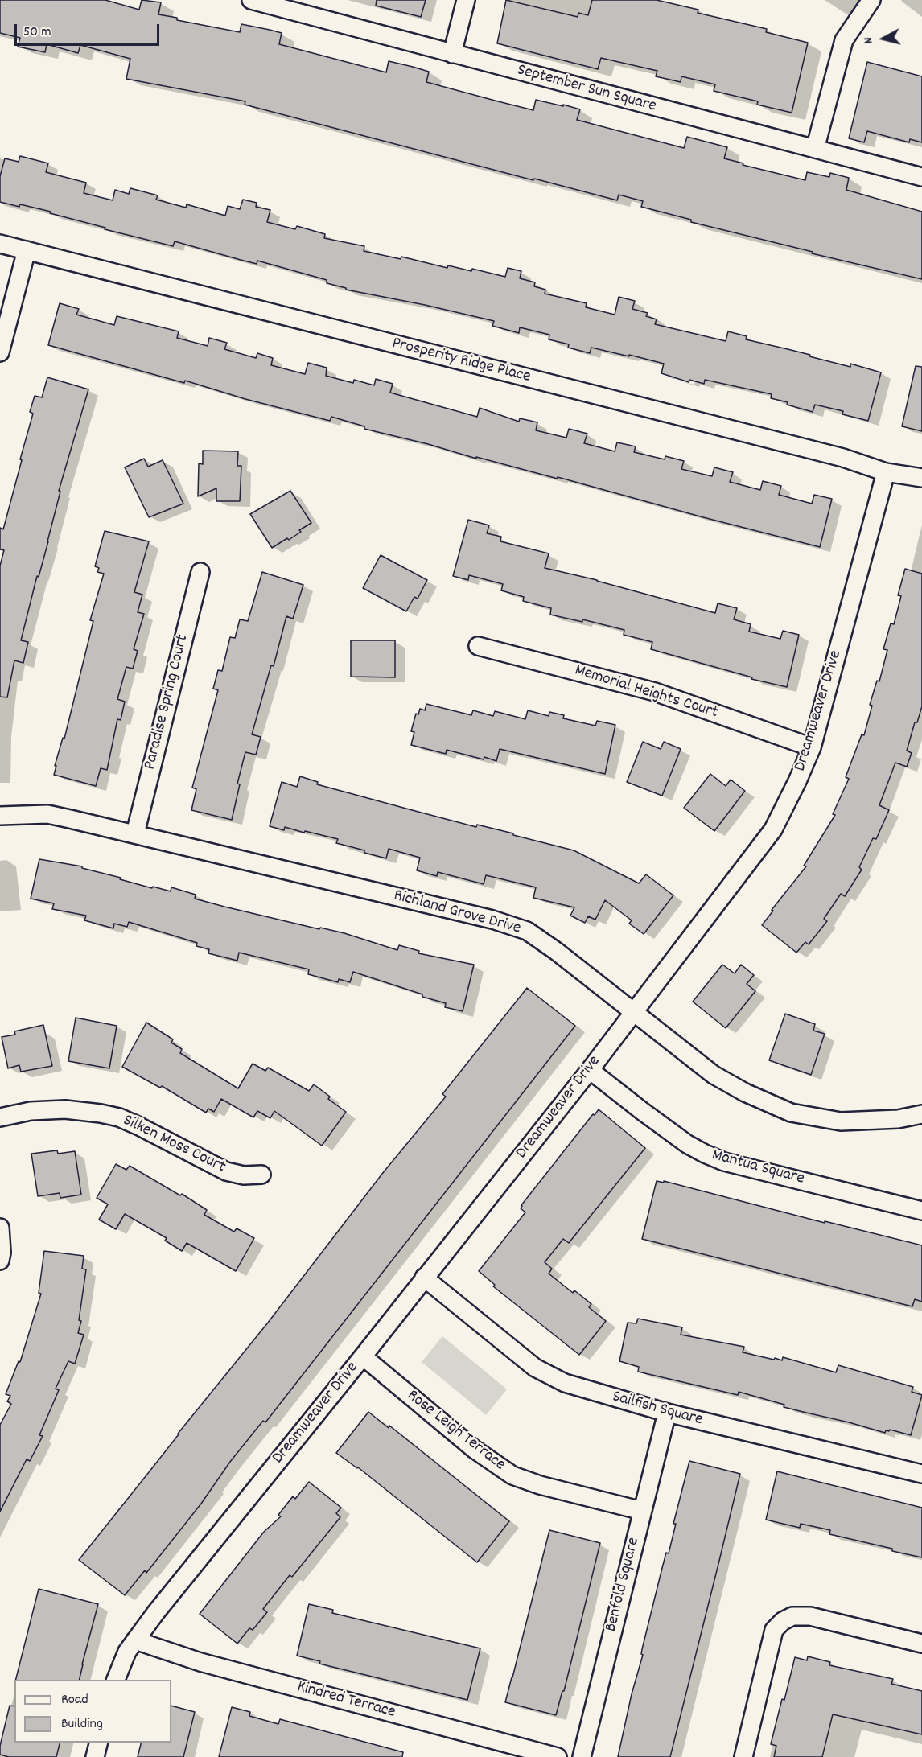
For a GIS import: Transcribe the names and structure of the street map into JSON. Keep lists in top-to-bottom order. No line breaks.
{"streets":{"street":["September Sun Square","Prosperity Ridge Place","Memorial Heights Court","Paradise Spring Court","Dreamweaver Drive","Richland Grove Drive","Silken Moss Court","Mantua Square","Sailfish Square","Rose Leigh Terrace","Benfold Square","Kindred Terrace"]},"crossings":[["Prosperity Ridge Place","Dreamweaver Drive"],["Memorial Heights Court","Dreamweaver Drive"],["Paradise Spring Court","Richland Grove Drive"],["Dreamweaver Drive","Richland Grove Drive"],["Dreamweaver Drive","Mantua Square"],["Dreamweaver Drive","Sailfish Square"],["Dreamweaver Drive","Rose Leigh Terrace"],["Dreamweaver Drive","Kindred Terrace"],["Sailfish Square","Benfold Square"],["Rose Leigh Terrace","Benfold Square"]],"legend":["Road","Building"],"scale_bar":"50 m","north":"left"}
